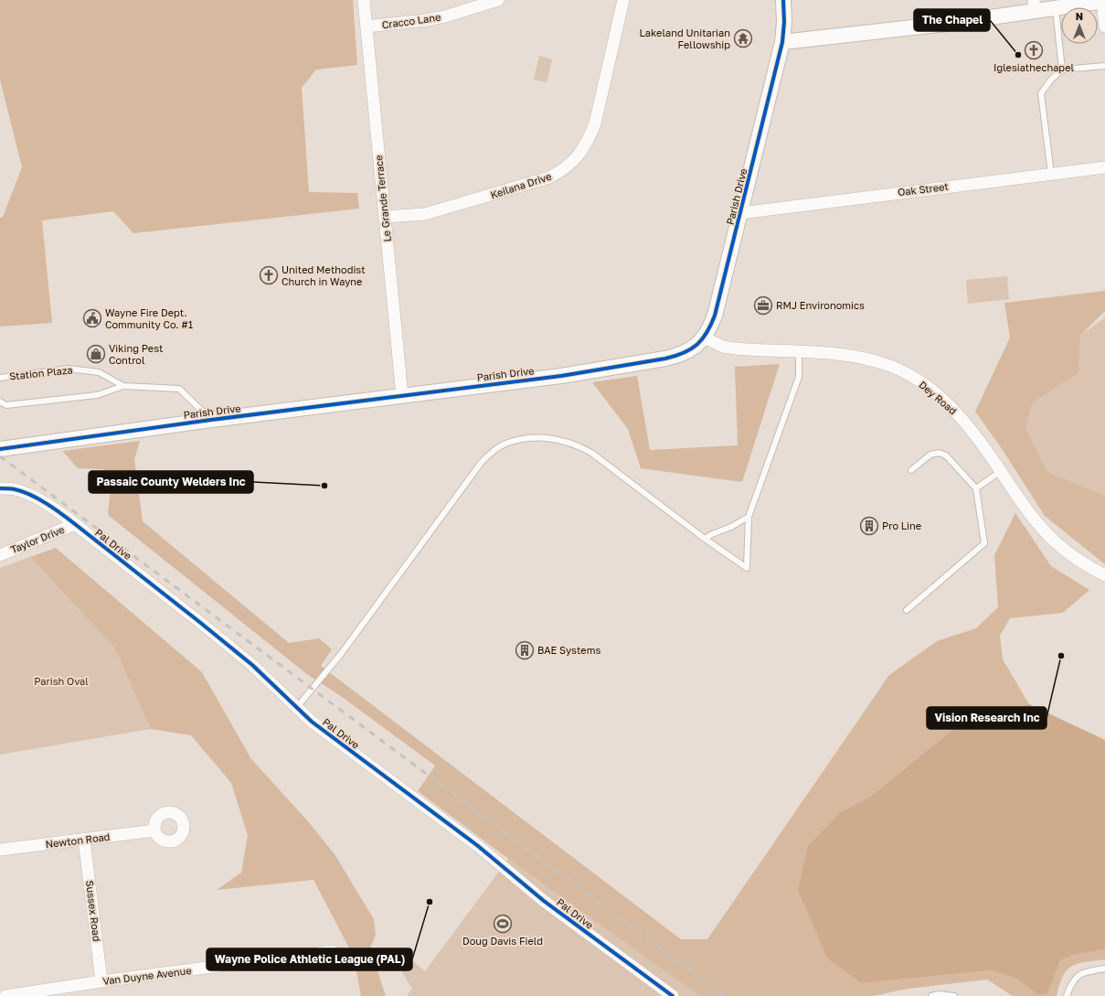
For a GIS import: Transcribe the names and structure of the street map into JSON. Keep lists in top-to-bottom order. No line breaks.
{"streets":{"street":["Cracco Lane","Keilana Drive","Oak Street","Parish Drive","Le Grande Terrace","Dey Road","Taylor Drive","Pal Drive","Newton Road","Sussex Road","Van Duyne Avenue"],"lane":["Station Plaza"]},"crossings":[["Cracco Lane","Le Grande Terrace"],["Keilana Drive","Le Grande Terrace"],["Oak Street","Parish Drive"],["Parish Drive","Le Grande Terrace"],["Parish Drive","Station Plaza"],["Parish Drive","Dey Road"],["Taylor Drive","Pal Drive"],["Newton Road","Sussex Road"],["Sussex Road","Van Duyne Avenue"]],"parks":["Parish Oval"],"places":{"temple":["Lakeland Unitarian Fellowship"],"church":["Iglesiathechapel","United Methodist Church in Wayne"],"other":["The Chapel","Passaic County Welders Inc","Vision Research Inc","Wayne Police Athletic League (PAL)"],"office":["RMJ Environomics"],"public building":["Wayne Fire Dept. Community Co. #1"],"shop":["Viking Pest Control"],"building":["Pro Line","BAE Systems"],"sports":["Doug Davis Field"]},"north":"top"}
